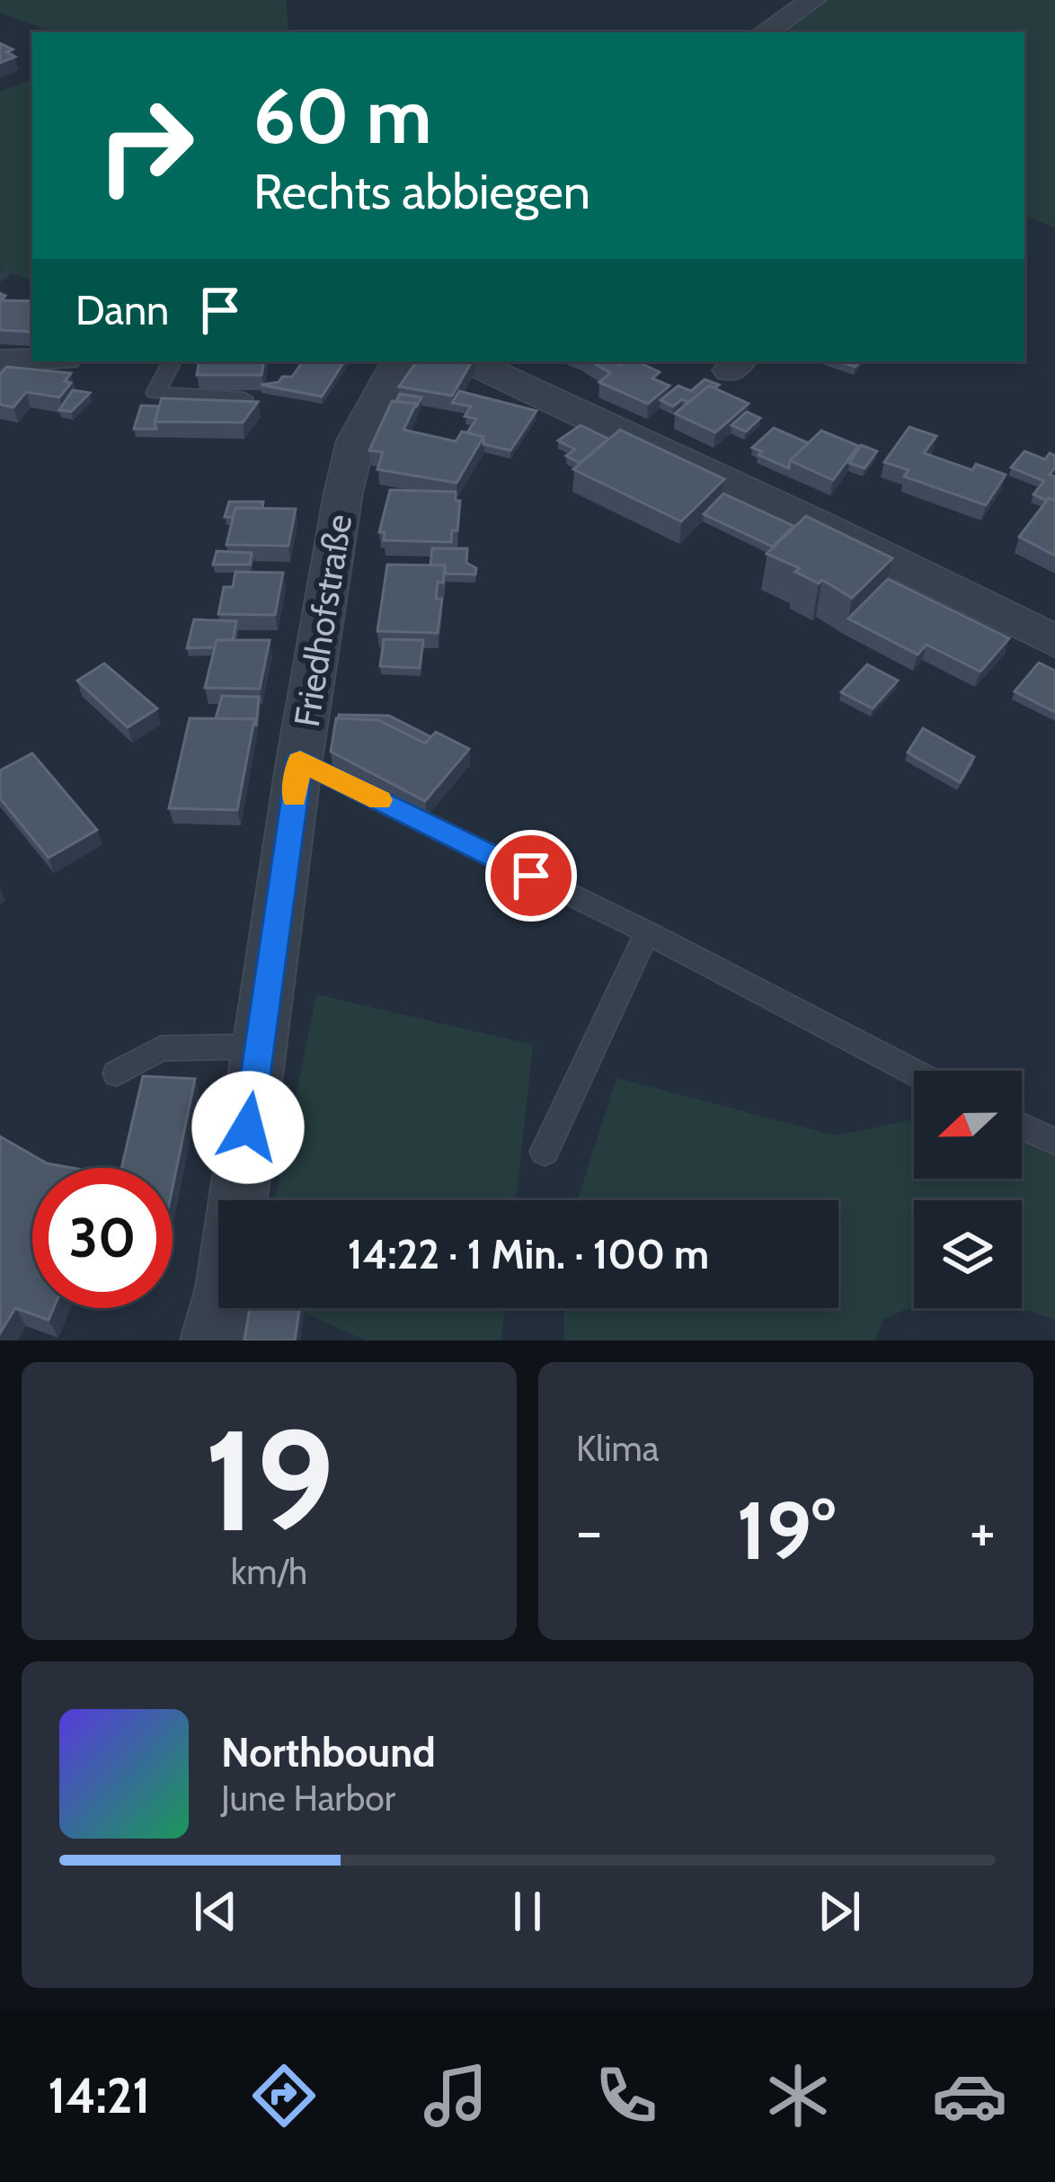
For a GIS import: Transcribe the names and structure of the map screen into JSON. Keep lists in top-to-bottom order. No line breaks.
{"streets":{"street":["Friedhofstraße"]},"north":"left","page":{"turn":["60 m","Rechts abbiegen"],"then":"Dann","limit":"30","trip":"14:22 · 1 Min. · 100 m","tile":[["19","km/h"],"Klima"],"heat":["−","19°","+"],"song":["Northbound","June Harbor"],"tabs":"14:21"}}
